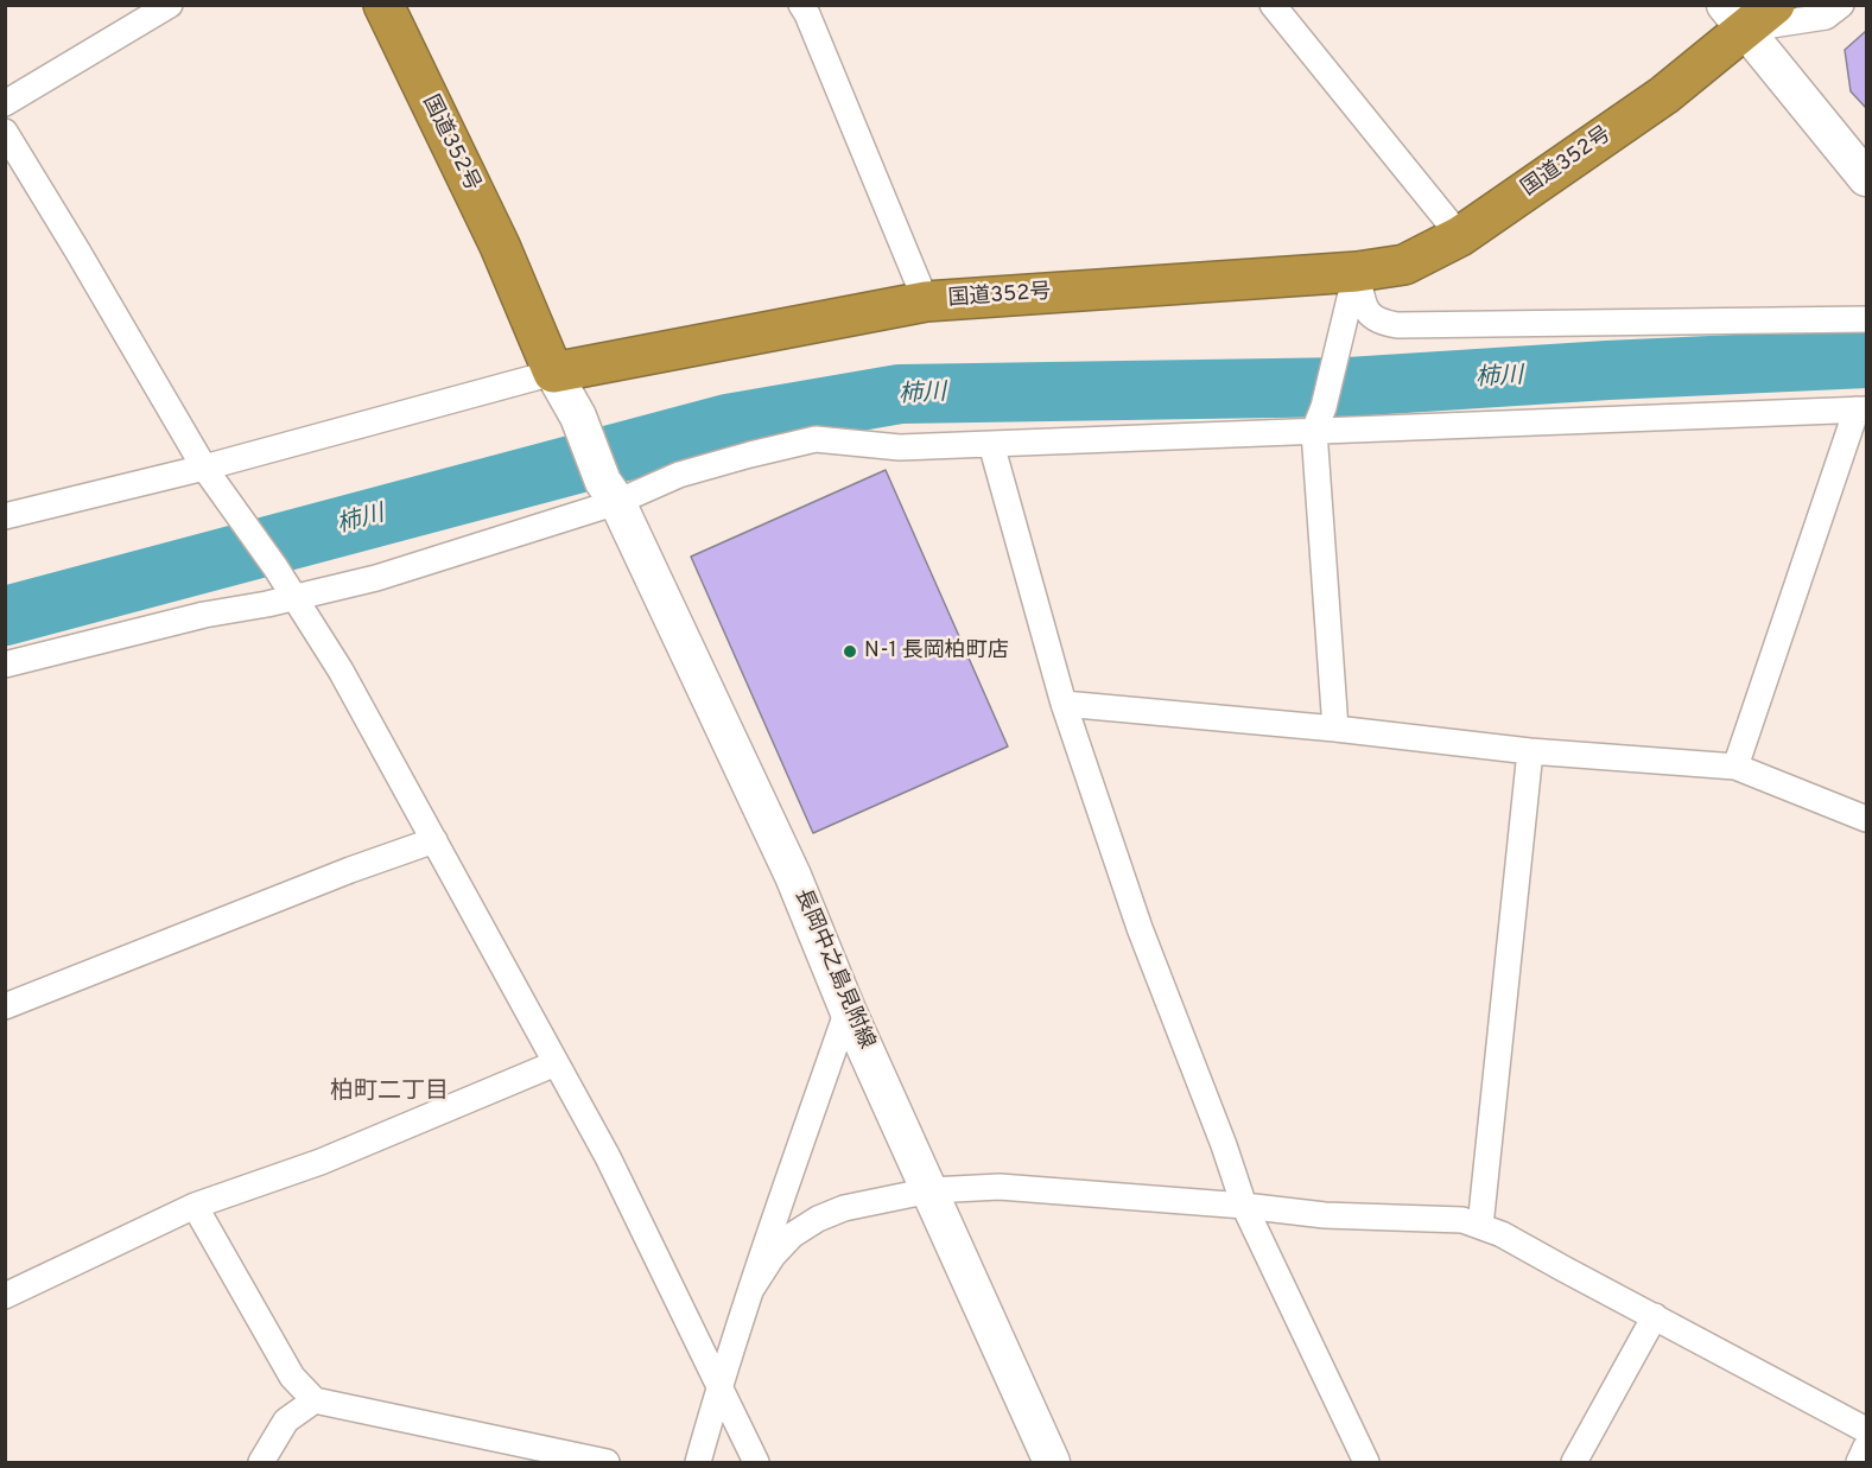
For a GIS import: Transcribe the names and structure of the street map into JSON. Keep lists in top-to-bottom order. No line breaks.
{"streets":{"highway":["国道352号"],"main road":["長岡中之島見附線"]},"crossings":[["国道352号","長岡中之島見附線"]],"districts":["柏町二丁目"],"water":["柿川"],"places":["N-1 長岡柏町店"]}
